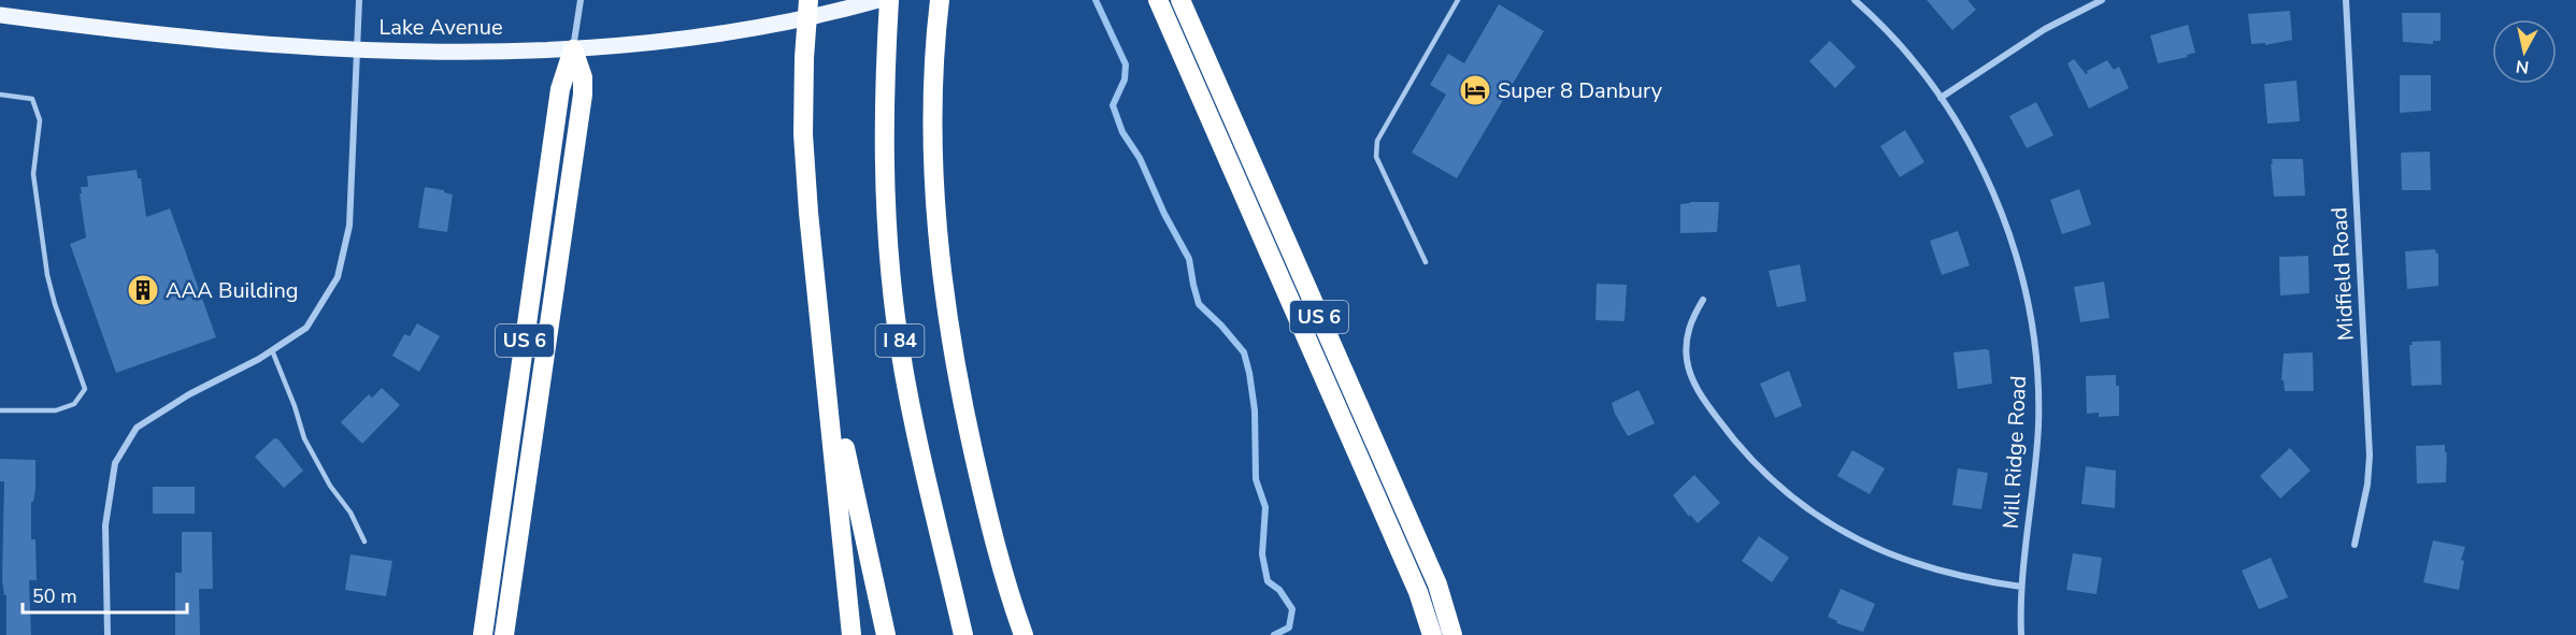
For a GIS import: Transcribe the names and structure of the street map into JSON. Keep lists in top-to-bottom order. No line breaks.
{"streets":{"highway":["US 6","I 84"],"main road":["Lake Avenue"],"street":["Midfield Road","Mill Ridge Road"]},"crossings":[["Lake Avenue","US 6"]],"places":{"hotel":["Super 8 Danbury"],"building":["AAA Building"]},"scale_bar":"50 m","north":"bottom"}
